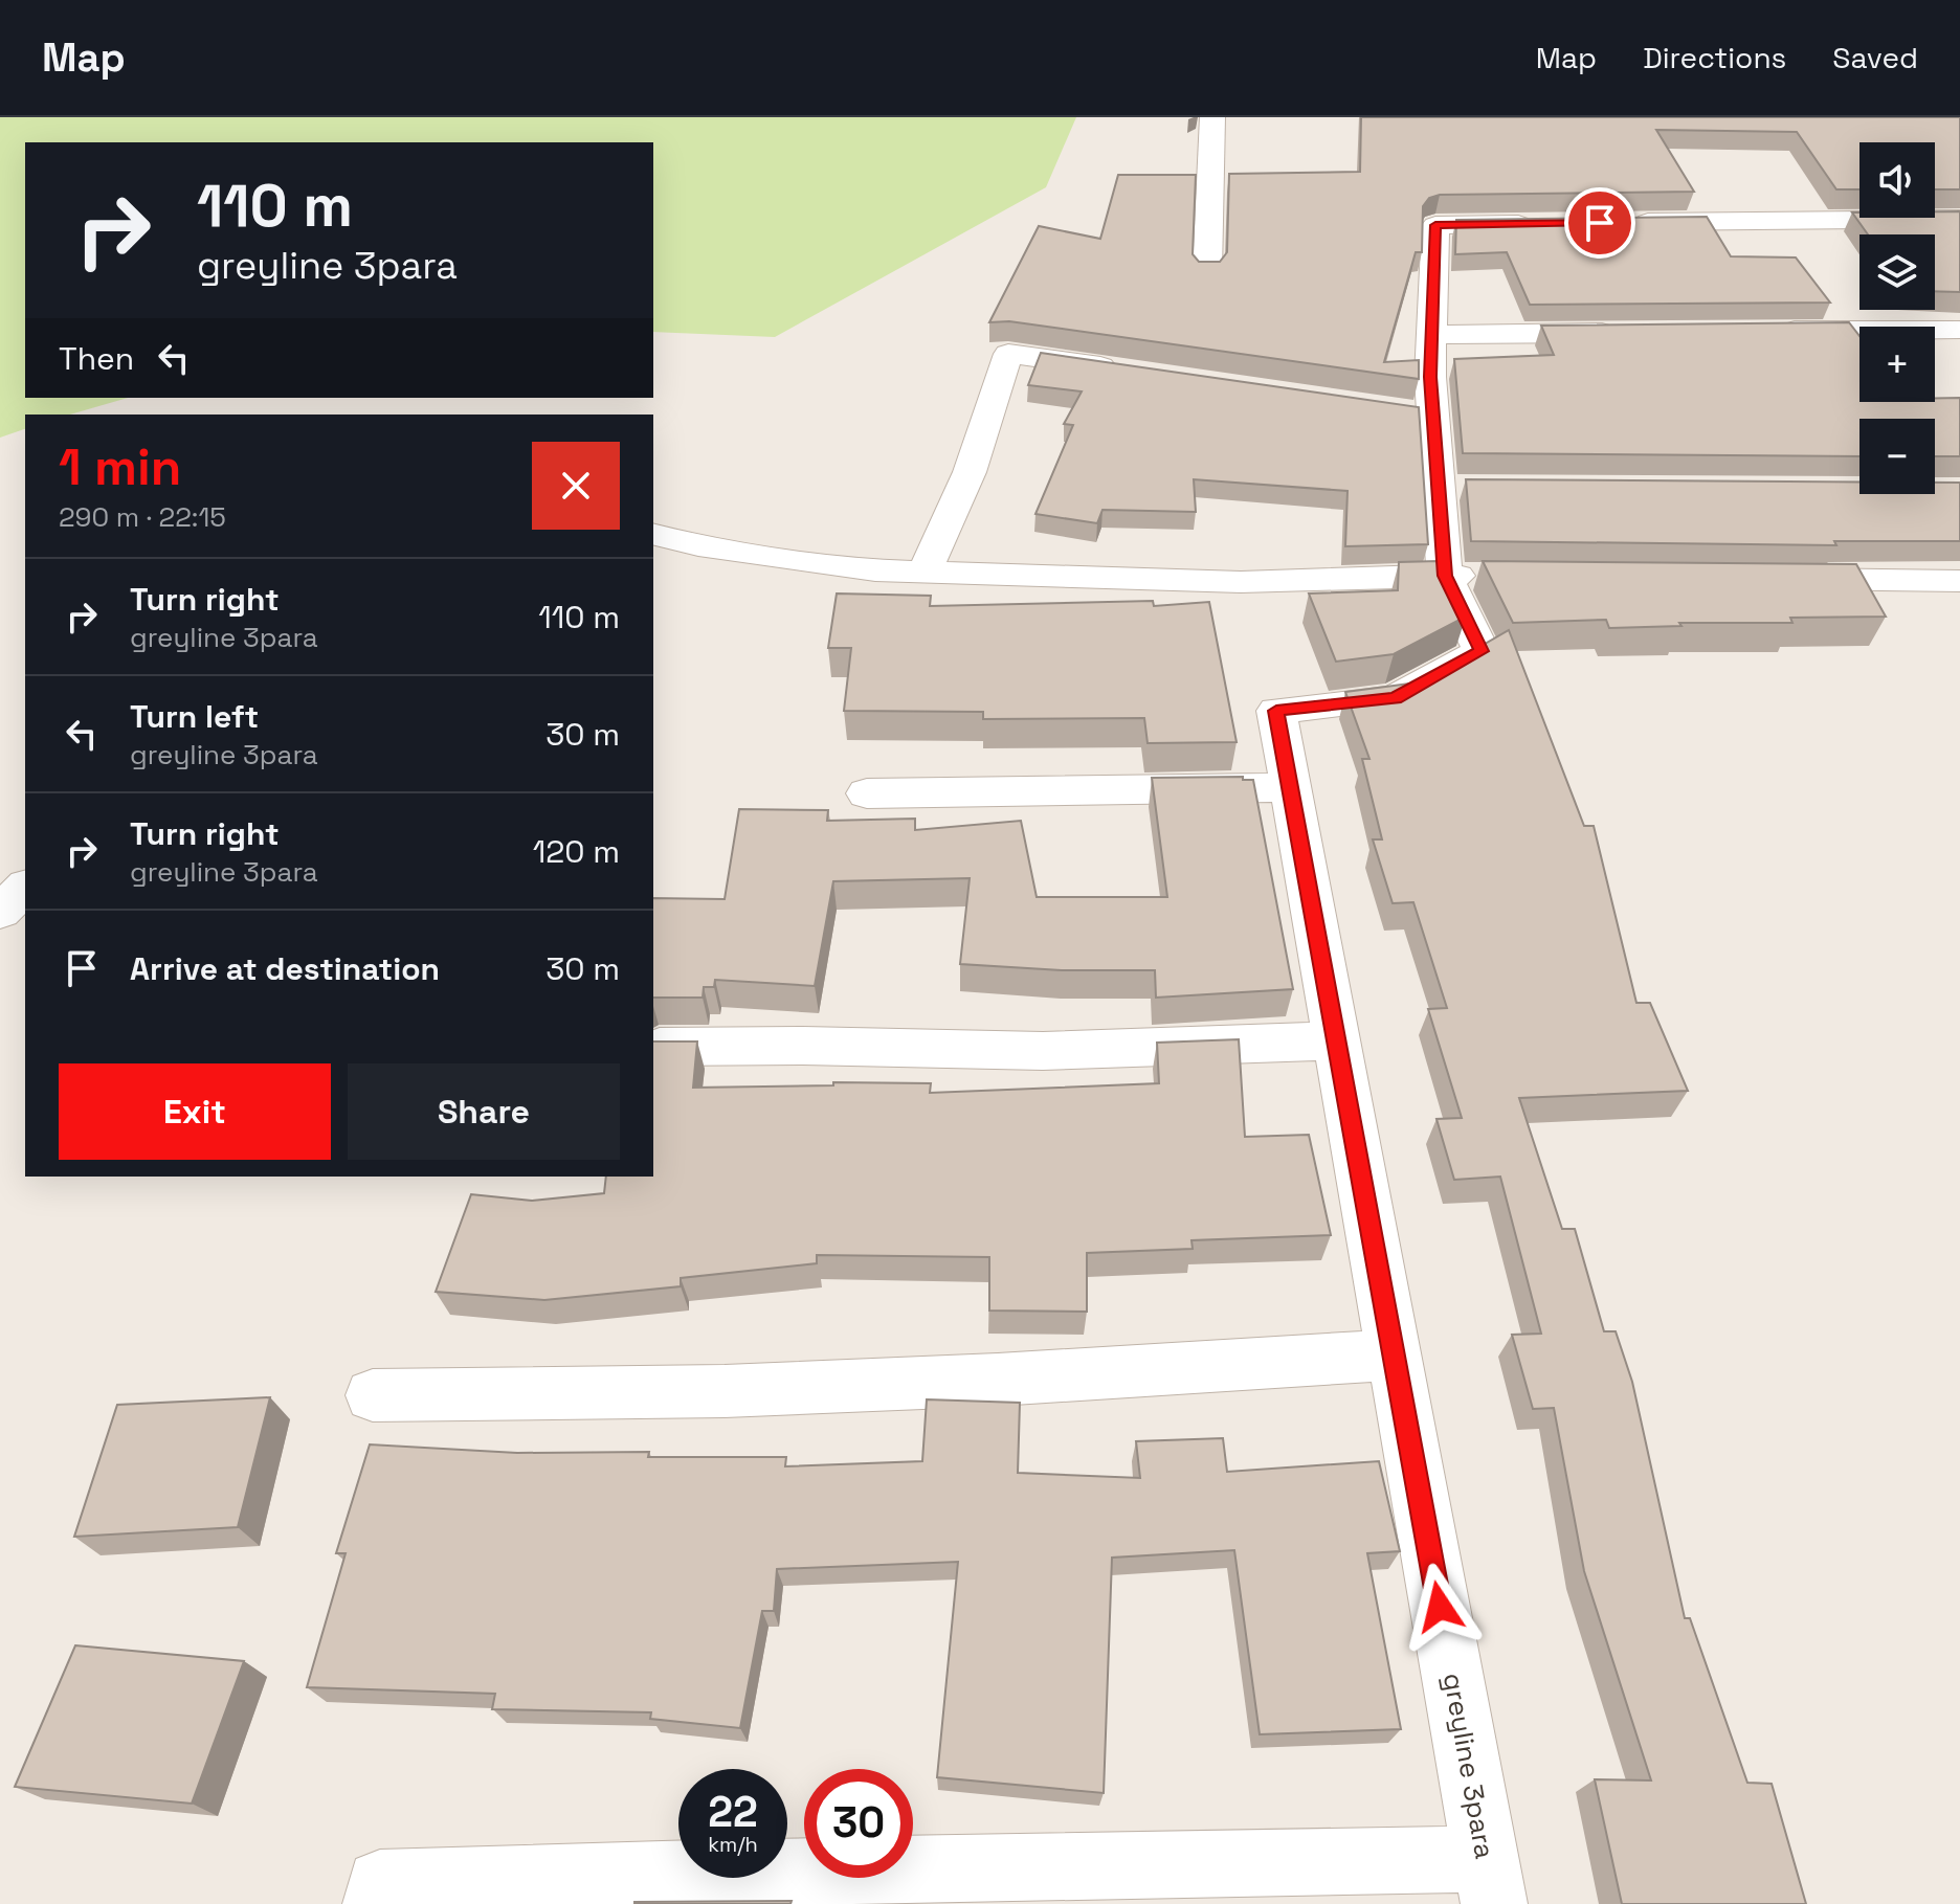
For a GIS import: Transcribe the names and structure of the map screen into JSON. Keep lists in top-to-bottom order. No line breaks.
{"streets":{"street":["greyline 3para"]},"page":{"header":"Map","nav":["Map","Directions","Saved"],"map_buttons":["+","−"],"turn":["110 m","greyline 3para"],"then":"Then","heading":["1 min","290 m · 22:15"],"list":[{"name":"Turn right","note":"greyline 3para","value":"110 m"},{"name":"Turn left","note":"greyline 3para","value":"30 m"},{"name":"Turn right","note":"greyline 3para","value":"120 m"},{"name":"Arrive at destination","value":"30 m"}],"buttons":["Exit","Share"],"speed":"22 km/h","limit":"30"}}
